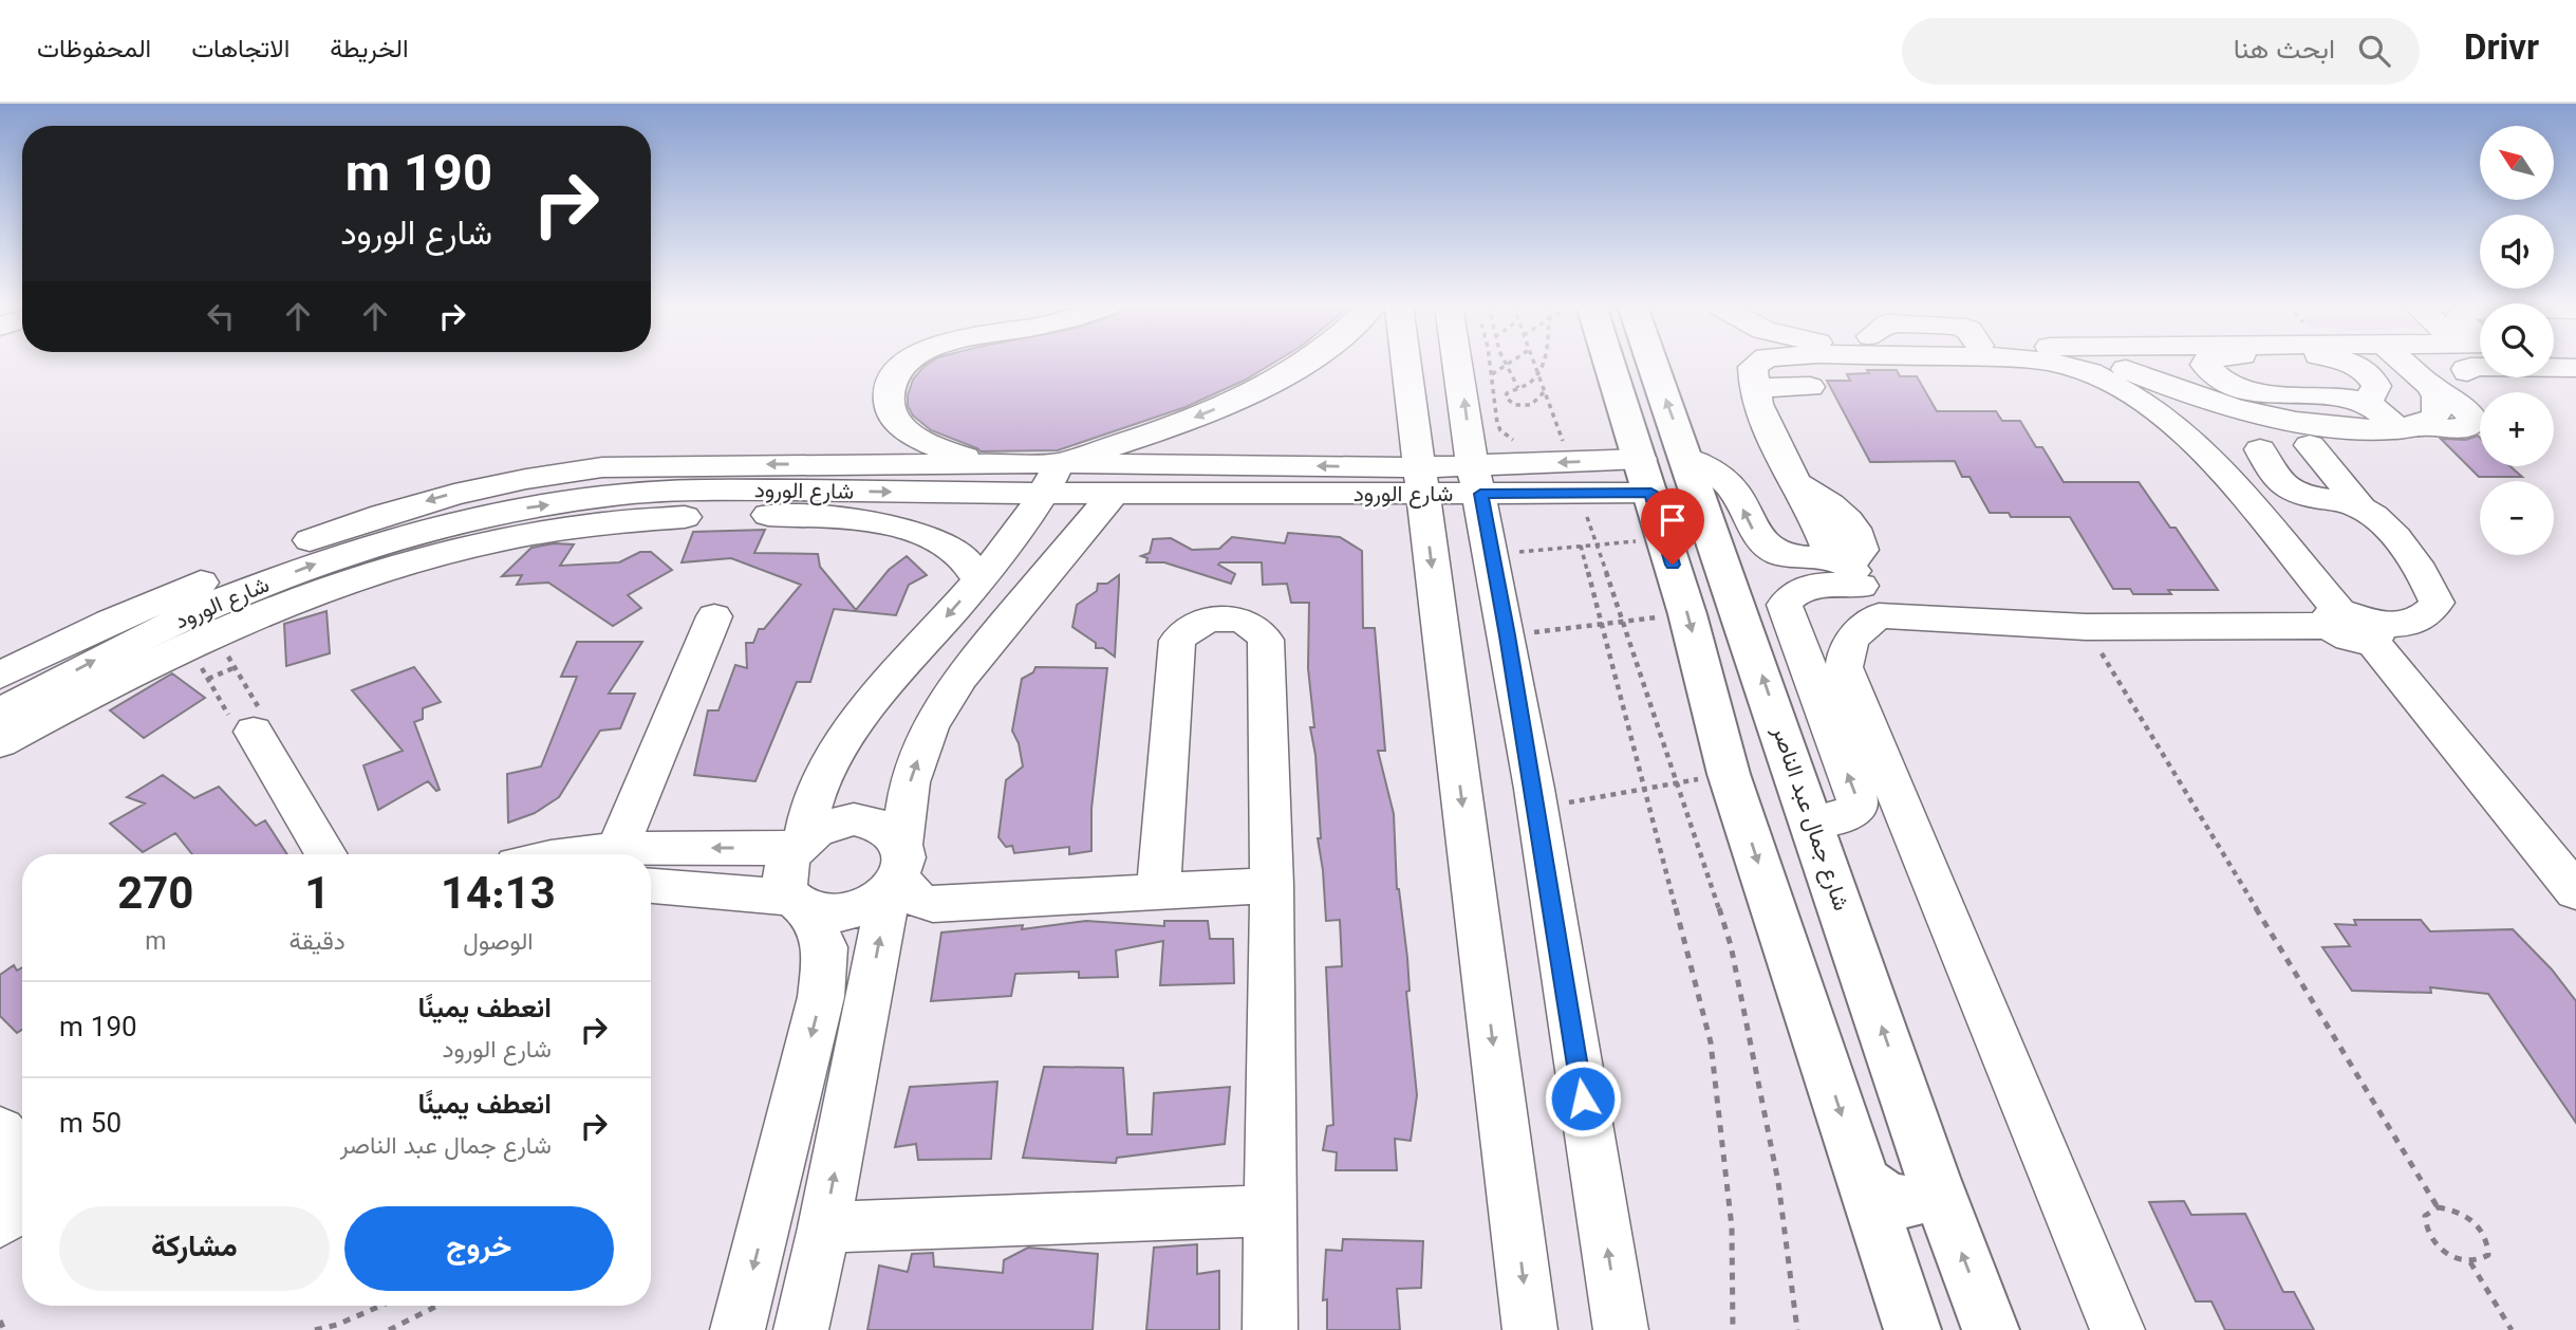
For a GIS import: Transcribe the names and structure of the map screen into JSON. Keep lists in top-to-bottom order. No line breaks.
{"streets":{"main road":["شارع جمال عبد الناصر"],"street":["شارع الورود"]},"north":"top left","page":{"header":"Drivr","search":"ابحث هنا","nav":["الخريطة","الاتجاهات","المحفوظات"],"map_buttons":["+","−"],"turn":["190 m","شارع الورود"],"eta":["14:13","الوصول","1","دقيقة","270","m"],"list":[{"name":"انعطف يمينًا","note":"شارع الورود","value":"190 m"},{"name":"انعطف يمينًا","note":"شارع جمال عبد الناصر","value":"50 m"}],"buttons":["خروج","مشاركة"]}}
